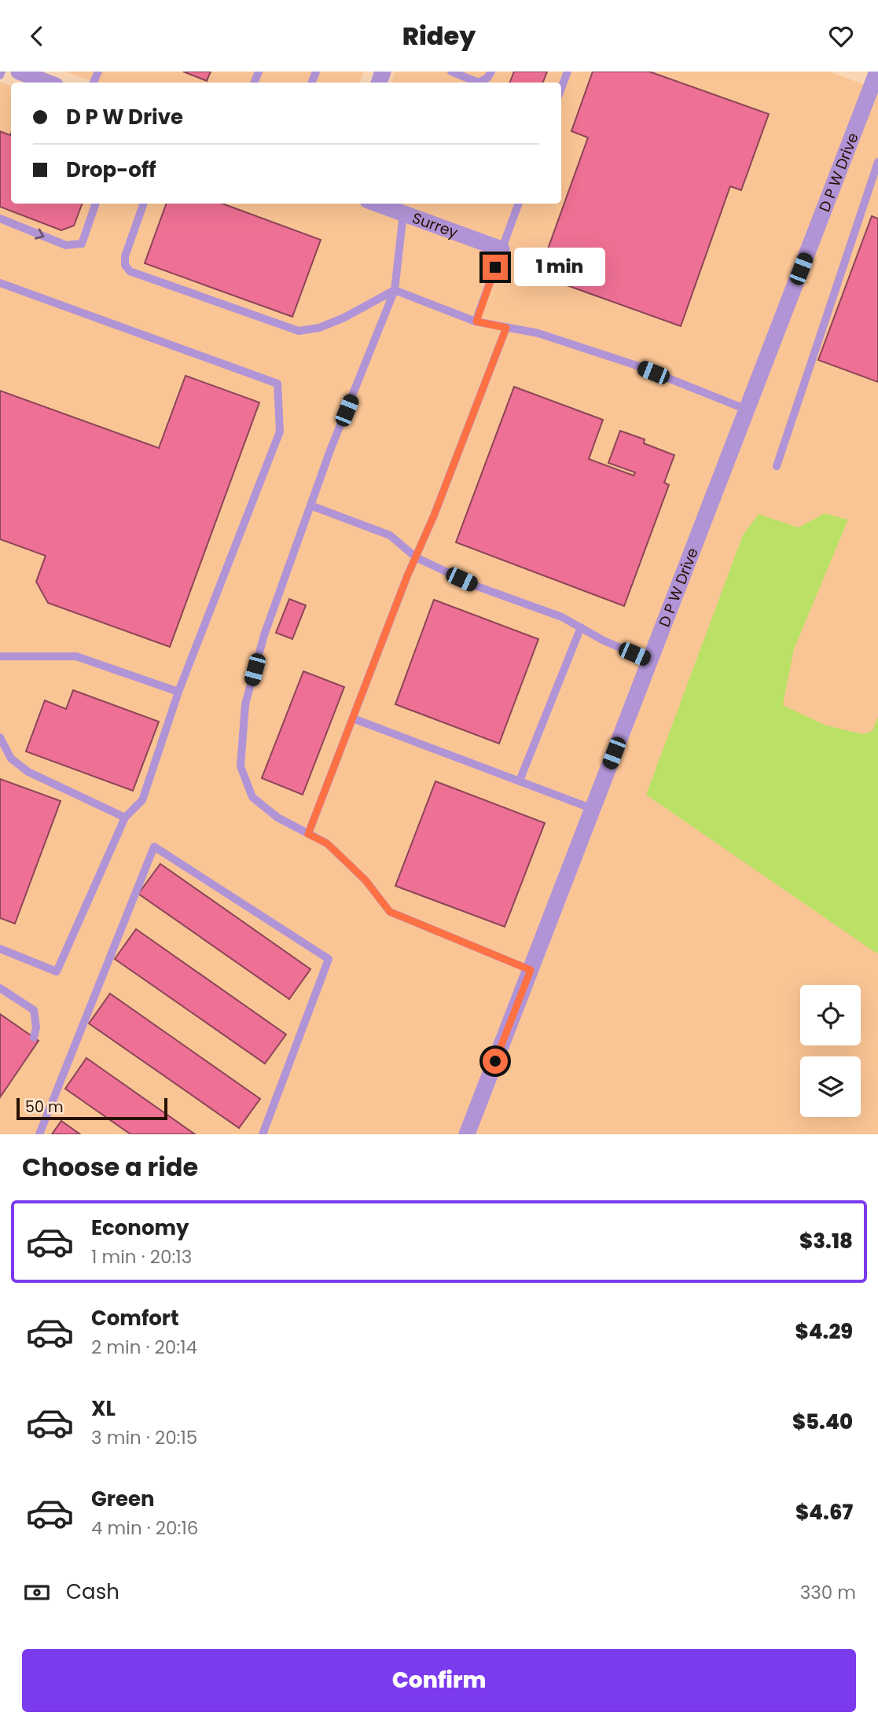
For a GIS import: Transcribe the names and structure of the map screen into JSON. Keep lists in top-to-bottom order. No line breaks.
{"streets":{"street":["D P W Drive","Surrey"]},"scale_bar":"50 m","page":{"header":"Ridey","banner":["D P W Drive","Drop-off"],"bubble":"1 min","scale":"50 m","heading":"Choose a ride","list":[{"name":"Economy","note":"1 min · 20:13","value":"$3.18"},{"name":"Comfort","note":"2 min · 20:14","value":"$4.29"},{"name":"XL","note":"3 min · 20:15","value":"$5.40"},{"name":"Green","note":"4 min · 20:16","value":"$4.67"}],"pay":["Cash","330 m"],"buttons":"Confirm"}}
